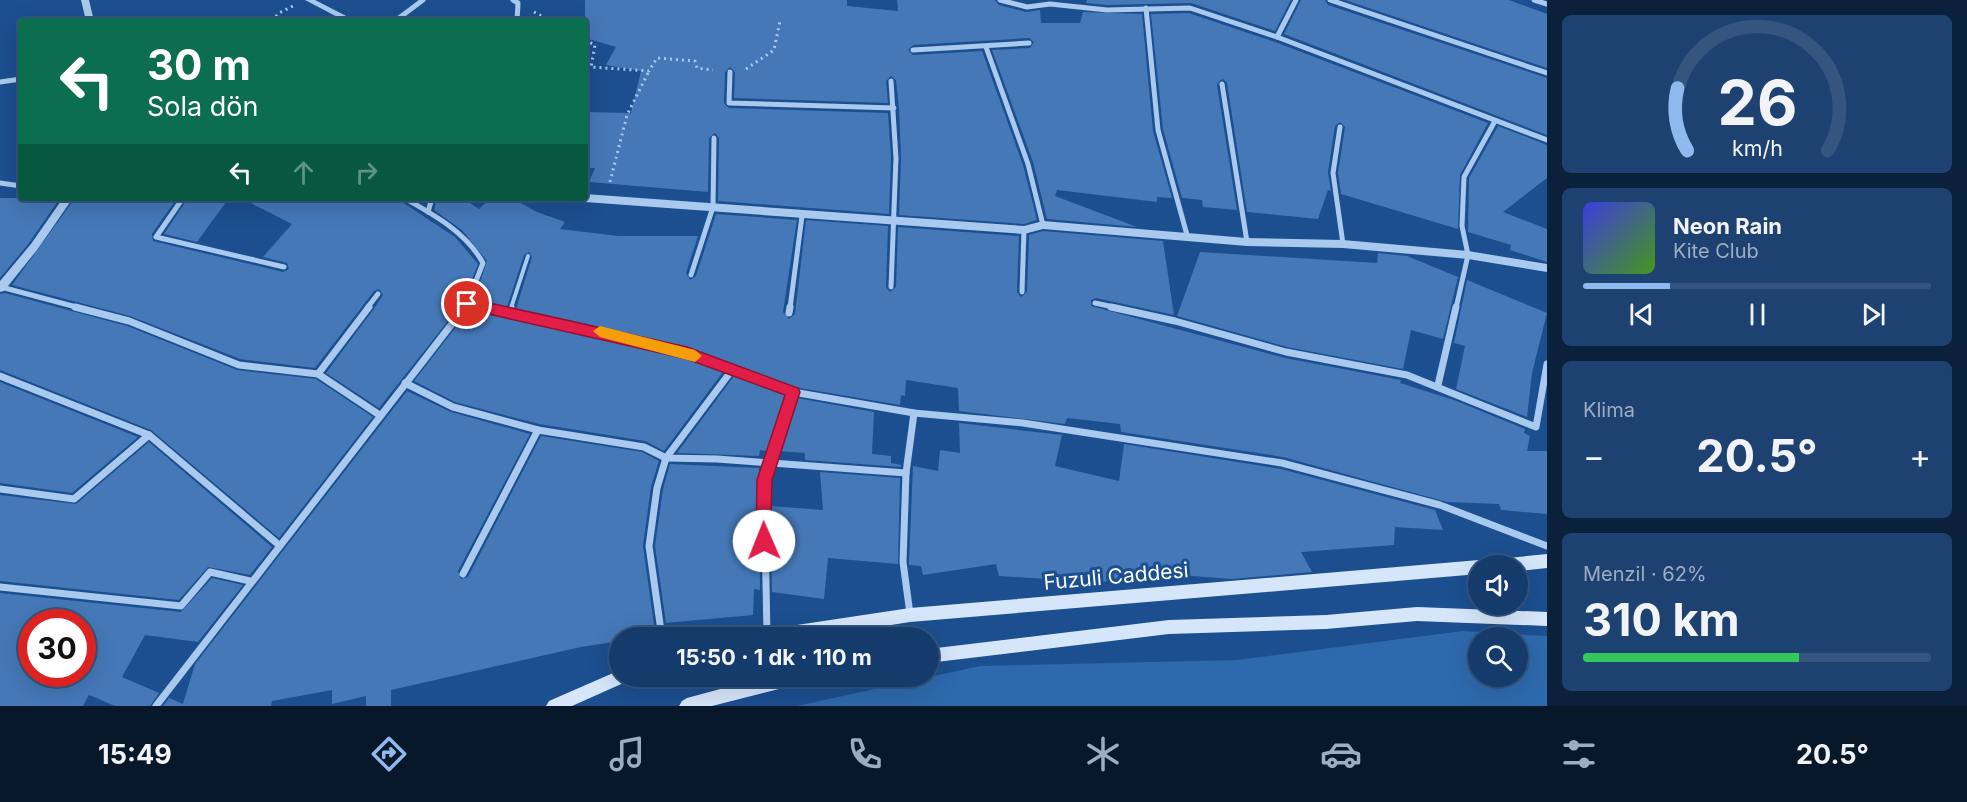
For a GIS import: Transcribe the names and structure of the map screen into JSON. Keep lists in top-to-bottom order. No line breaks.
{"streets":{"main road":["Fuzuli Caddesi"]},"page":{"turn":["30 m","Sola dön"],"song":["Neon Rain","Kite Club"],"tile":["Klima",["Menzil · 62%","310 km"]],"heat":["−","20.5°","+"],"limit":"30","trip":"15:50 · 1 dk · 110 m","tabs":["15:49","20.5°"],"gauge":["26","km/h"]}}
